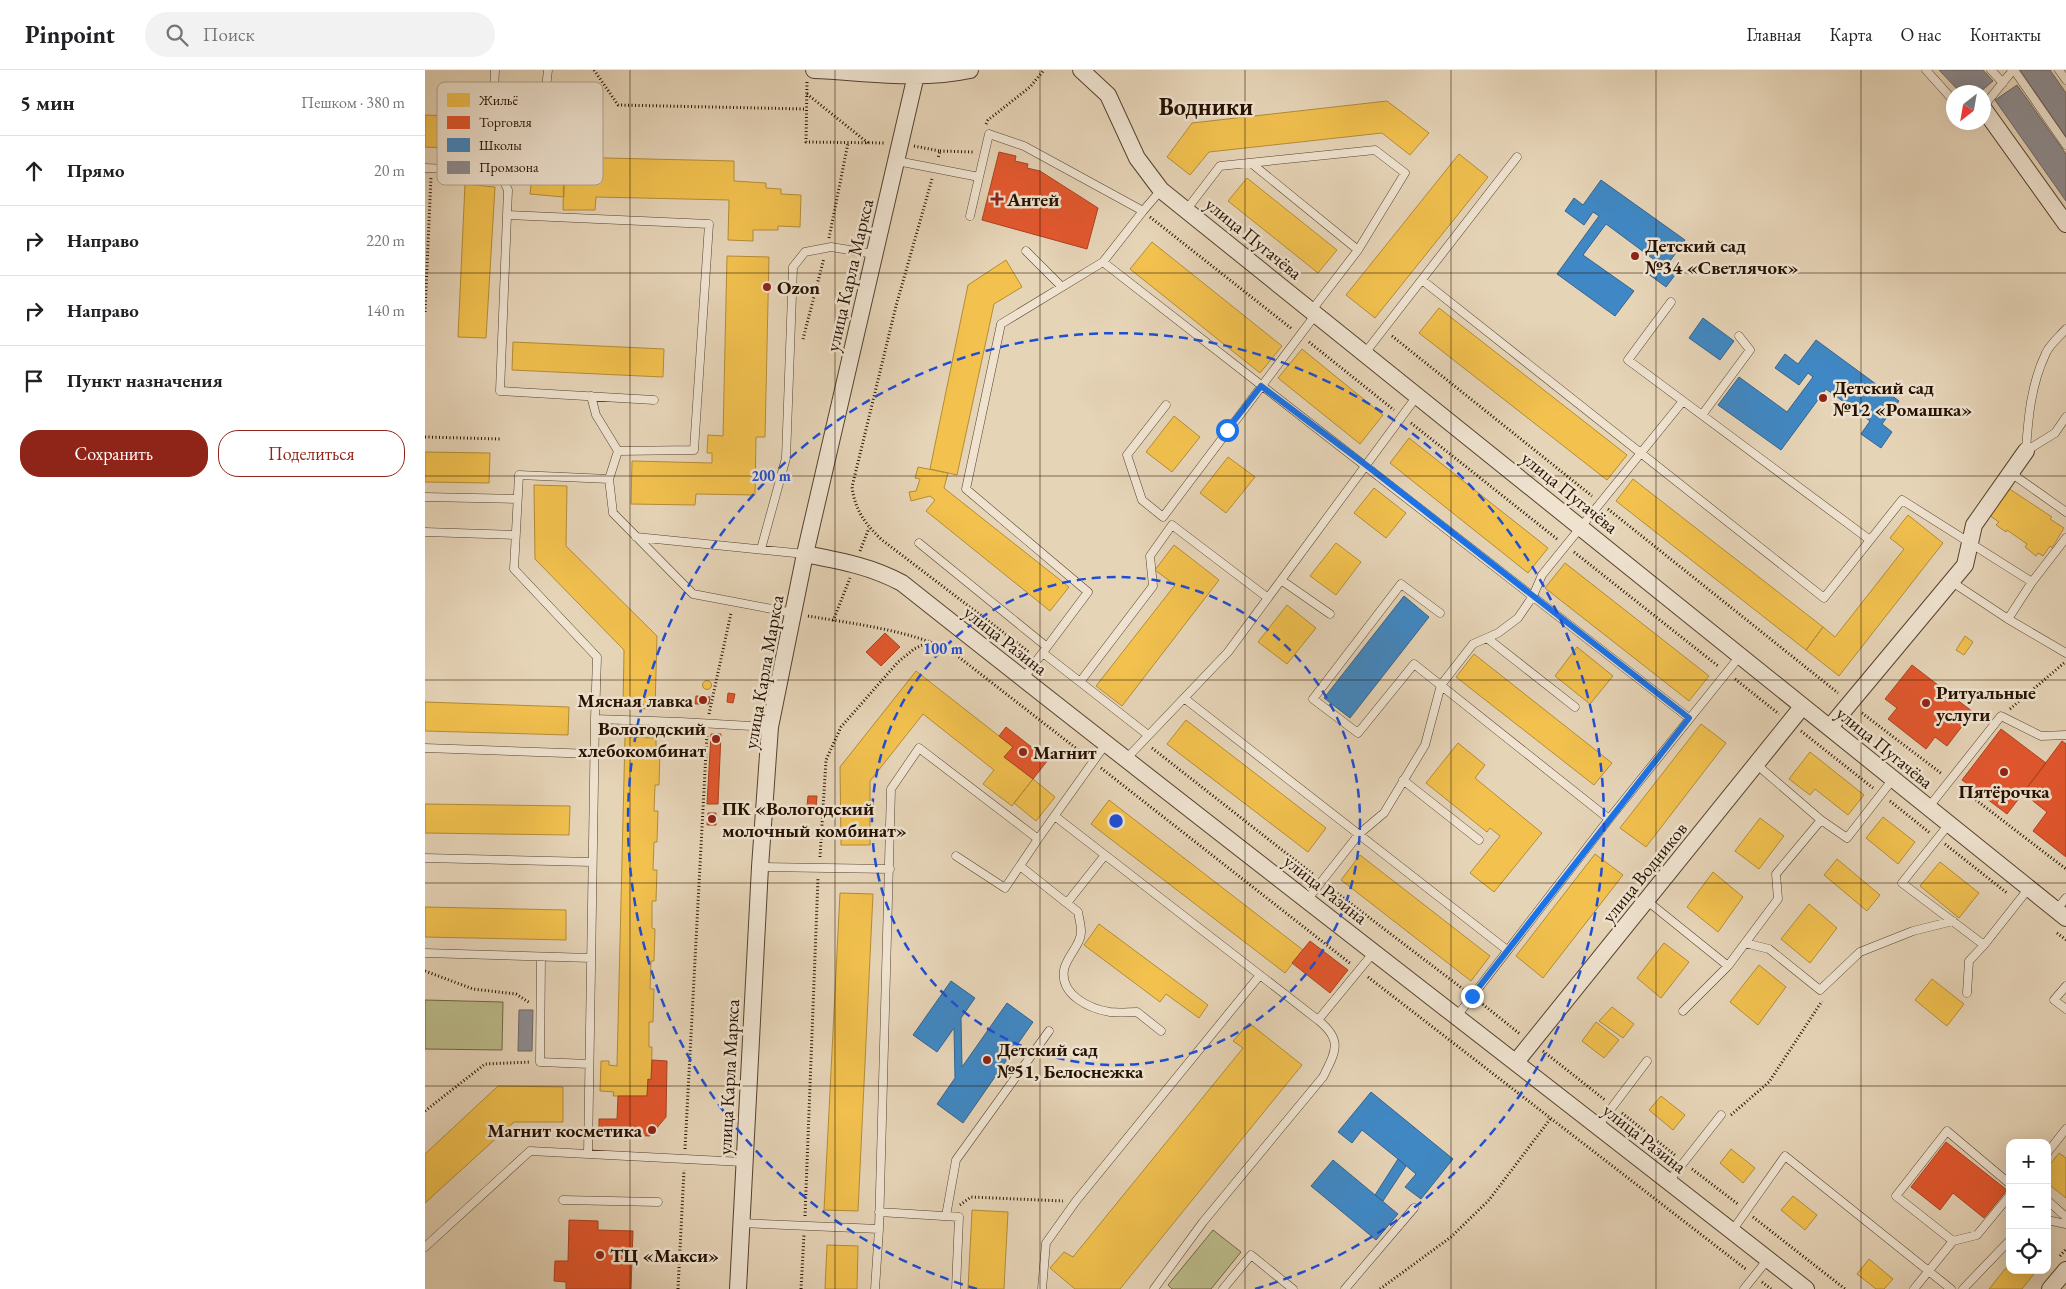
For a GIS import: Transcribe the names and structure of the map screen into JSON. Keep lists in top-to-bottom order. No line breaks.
{"streets":{"street":["улица Пугачёва","улица Карла Маркса","улица Разина","улица Водников"]},"crossings":[["улица Пугачёва","улица Водников"],["улица Карла Маркса","улица Разина"],["улица Разина","улица Водников"]],"districts":["Водники"],"places":{"health":["Антей"],"other":["Детский сад №34 «Светлячок»","Ozon","Детский сад №12 «Ромашка»","Мясная лавка","Ритуальные услуги","Вологодский хлебокомбинат","Магнит","Пятёрочка","ПК «Вологодский молочный комбинат»","Детский сад №51, Белоснежка","Магнит косметика","ТЦ «Макси»"]},"legend":["Жильё","Торговля","Школы","Промзона"],"north":"bottom left","page":{"header":"Pinpoint","search":"Поиск","nav":["Главная","Карта","О нас","Контакты"],"heading":["5 мин","Пешком · 380 m"],"list":[["Прямо","20 m"],["Направо","220 m"],["Направо","140 m"],"Пункт назначения"],"buttons":["Сохранить","Поделиться"],"map_buttons":["+","−"]},"rings":["200 m","100 m"]}
